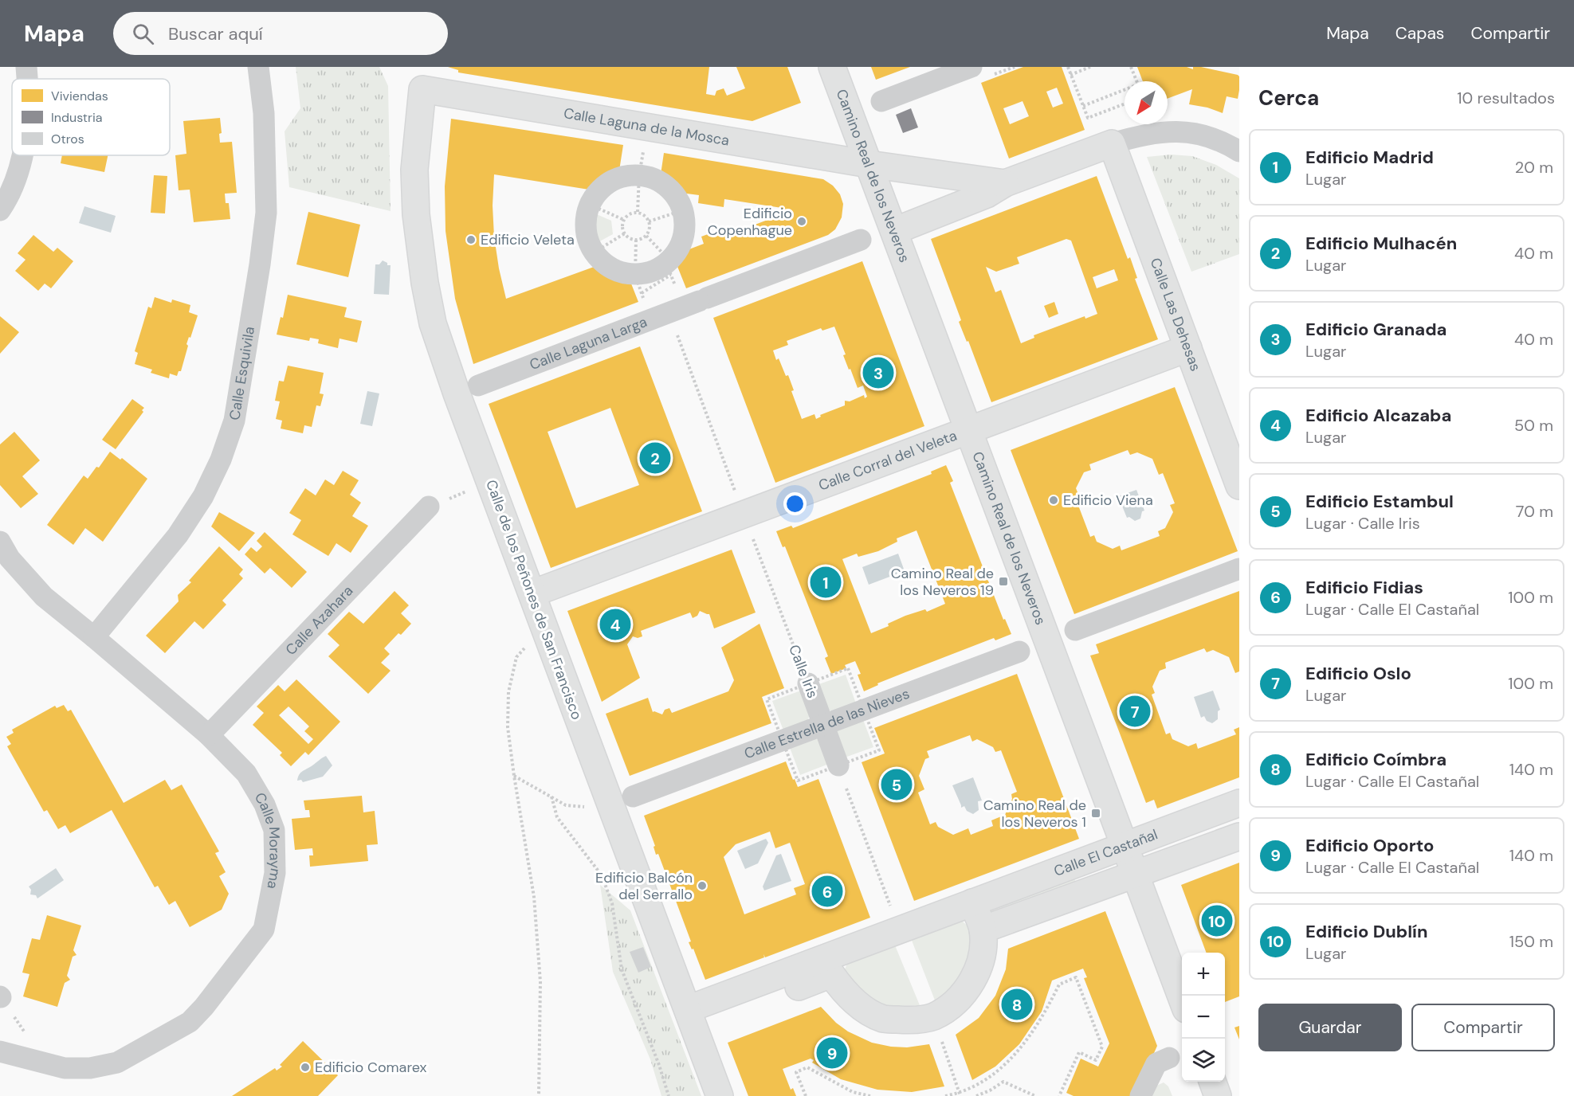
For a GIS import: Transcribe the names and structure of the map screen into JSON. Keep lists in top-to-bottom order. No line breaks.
{"streets":{"street":["Calle Laguna de la Mosca","Camino Real de los Neveros","Calle Las Dehesas","Calle Laguna Larga","Calle Esquivila","Calle Corral del Veleta","Calle de los Peñones de San Francisco","Calle Azahara","Calle Iris","Calle Estrella de las Nieves","Calle Morayma","Calle El Castañal"]},"crossings":[["Calle Laguna de la Mosca","Camino Real de los Neveros"],["Calle Laguna de la Mosca","Calle de los Peñones de San Francisco"],["Camino Real de los Neveros","Calle Corral del Veleta"],["Camino Real de los Neveros","Calle El Castañal"],["Calle Las Dehesas","Calle Corral del Veleta"],["Calle Esquivila","Calle Morayma"],["Calle Corral del Veleta","Calle de los Peñones de San Francisco"],["Calle de los Peñones de San Francisco","Calle El Castañal"],["Calle Azahara","Calle Morayma"],["Calle Iris","Calle Estrella de las Nieves"]],"places":{"other":["Edificio Copenhague","Edificio Veleta","Edificio Viena","Edificio Balcón del Serrallo","Edificio Comarex"],"transit":["Camino Real de los Neveros 19","Camino Real de los Neveros 1"]},"legend":["Viviendas","Industria","Otros"],"north":"bottom left","page":{"header":"Mapa","search":"Buscar aquí","nav":["Mapa","Capas","Compartir"],"heading":["Cerca","10 resultados"],"list":[{"mark":"1","name":"Edificio Madrid","note":"Lugar","value":"20 m"},{"mark":"2","name":"Edificio Mulhacén","note":"Lugar","value":"40 m"},{"mark":"3","name":"Edificio Granada","note":"Lugar","value":"40 m"},{"mark":"4","name":"Edificio Alcazaba","note":"Lugar","value":"50 m"},{"mark":"5","name":"Edificio Estambul","note":"Lugar · Calle Iris","value":"70 m"},{"mark":"6","name":"Edificio Fidias","note":"Lugar · Calle El Castañal","value":"100 m"},{"mark":"7","name":"Edificio Oslo","note":"Lugar","value":"100 m"},{"mark":"8","name":"Edificio Coímbra","note":"Lugar · Calle El Castañal","value":"140 m"},{"mark":"9","name":"Edificio Oporto","note":"Lugar · Calle El Castañal","value":"140 m"},{"mark":"10","name":"Edificio Dublín","note":"Lugar","value":"150 m"}],"pins":["3","2","1","4","7","5","6","10","8","9"],"map_buttons":["+","−"],"buttons":["Guardar","Compartir"]}}
